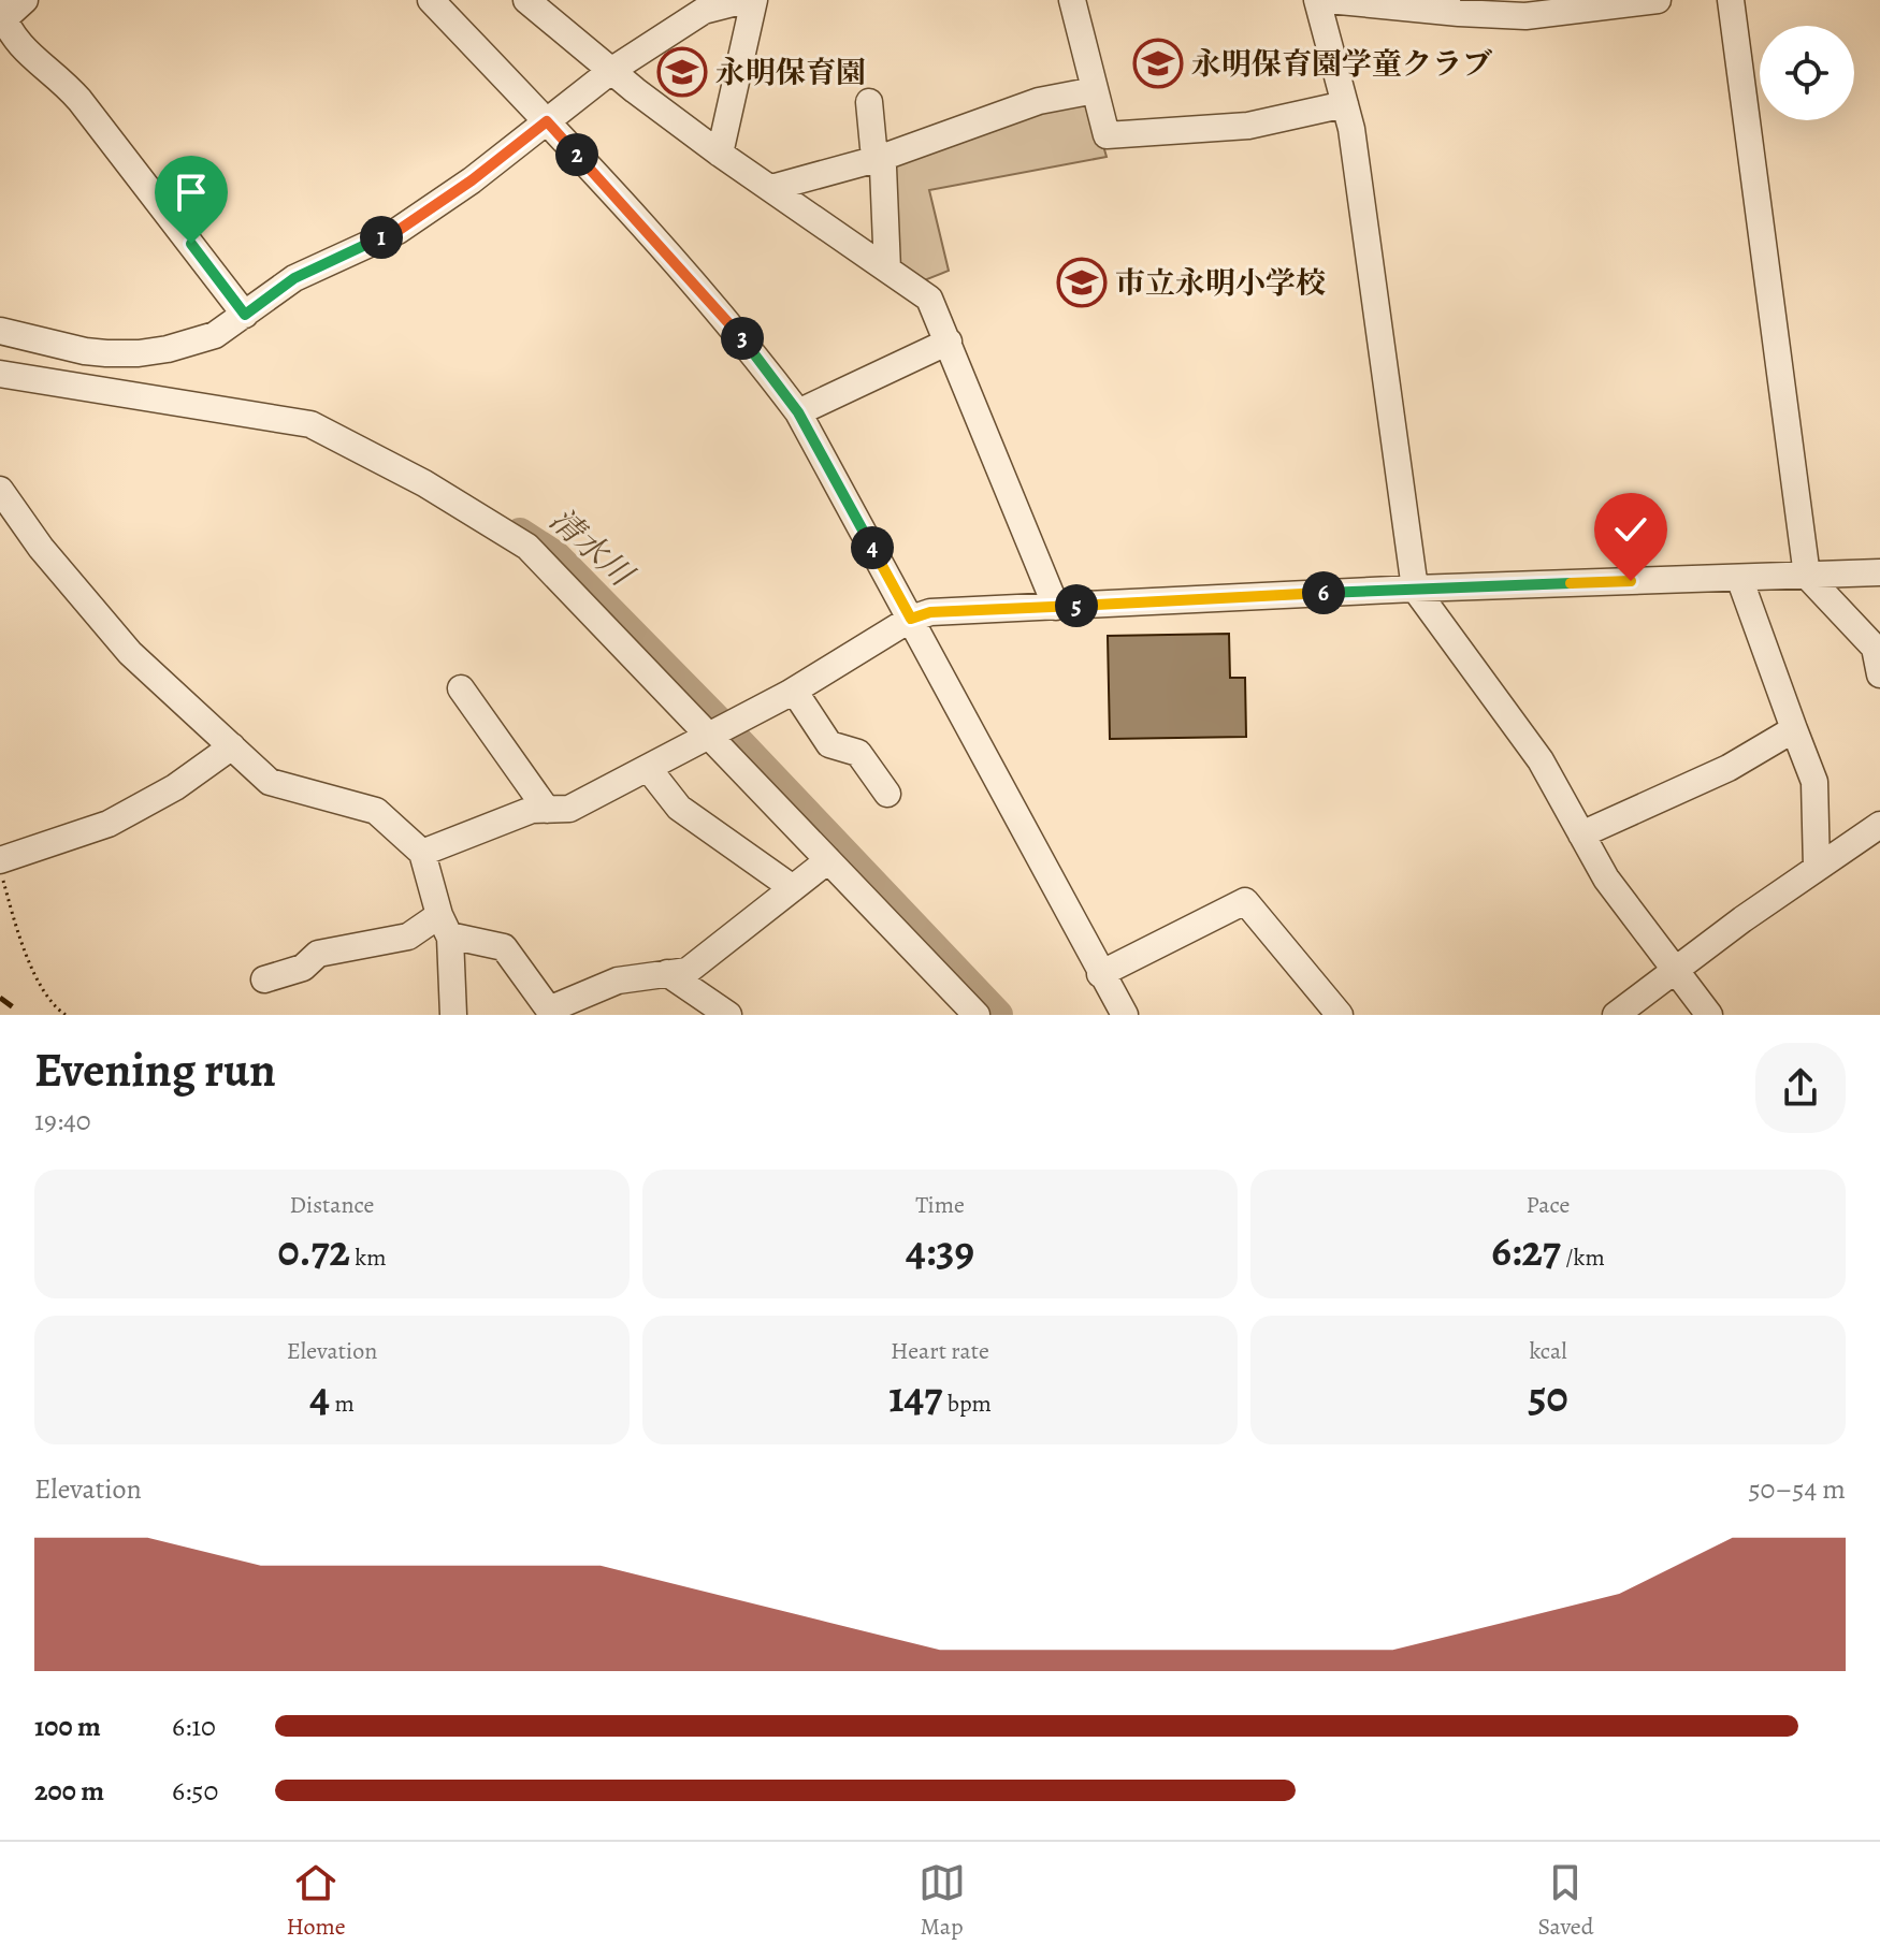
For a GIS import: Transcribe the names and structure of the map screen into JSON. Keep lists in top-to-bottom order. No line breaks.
{"water":["清水川"],"places":{"school or university":["永明保育園学童クラブ","永明保育園","市立永明小学校"]},"page":{"pins":["2","1","3","4","6","5"],"heading":["Evening run","19:40"],"stats":[["Distance","0.72 km"],["Time","4:39"],["Pace","6:27 /km"],["Elevation","4 m"],["Heart rate","147 bpm"],["kcal","50"]],"chart":["Elevation","50–54 m"],"list":[{"name":"100 m","note":"6:10"},{"name":"200 m","note":"6:50"}],"tabs":["Home","Map","Saved"]}}
